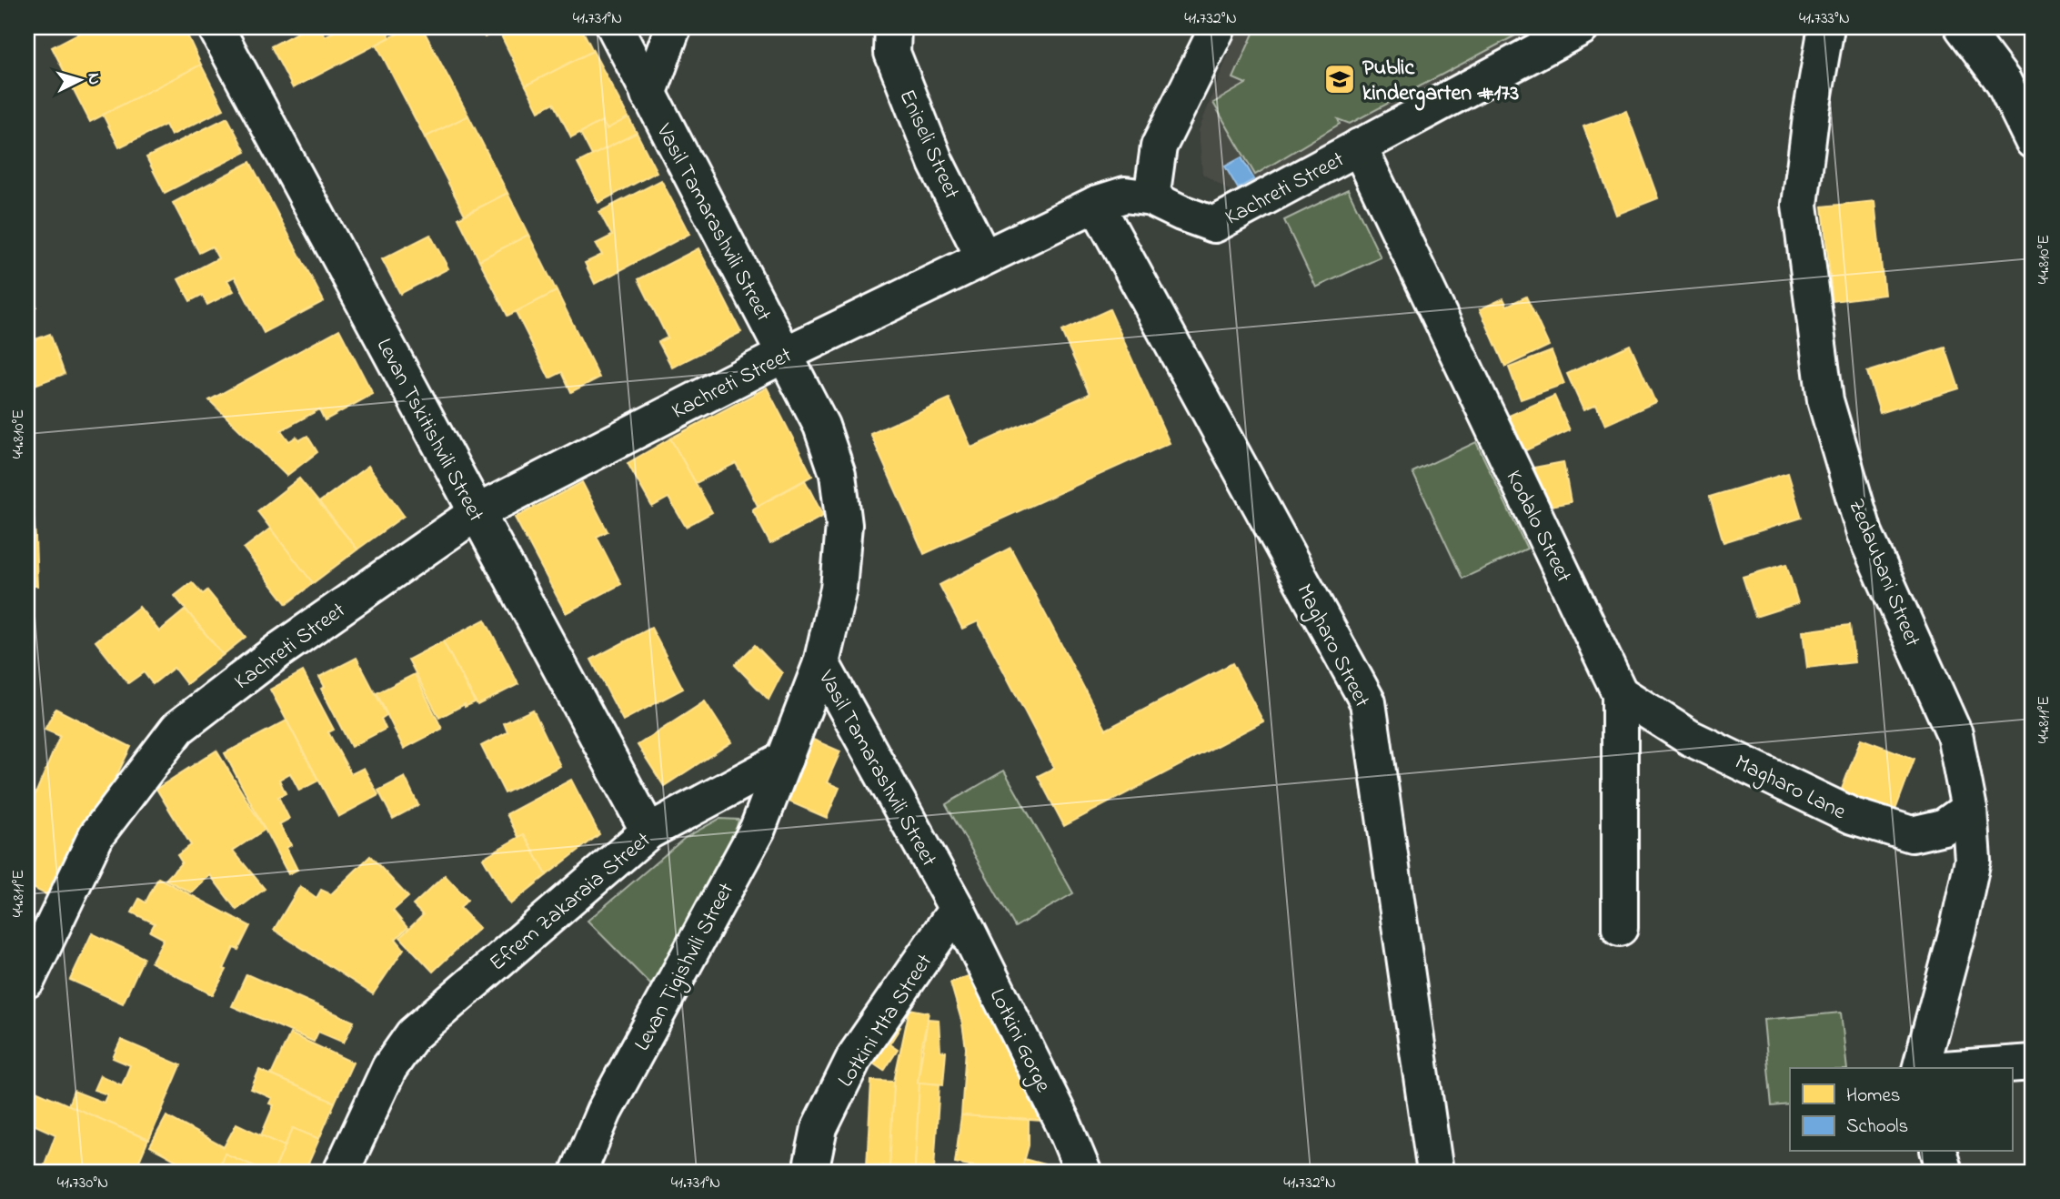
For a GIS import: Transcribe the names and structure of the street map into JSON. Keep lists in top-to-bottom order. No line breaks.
{"streets":{"street":["Eniseli Street","Kachreti Street","Vasil Tamarashvili Street","Levan Tskitishvili Street","Kodalo Street","Zedaubani Street","Magharo Street","Magharo Lane","Efrem Zakaraia Street","Levan Tigishvili Street","Lotkini Mta Street","Lotkini Gorge"]},"crossings":[["Eniseli Street","Kachreti Street"],["Kachreti Street","Vasil Tamarashvili Street"],["Kachreti Street","Levan Tskitishvili Street"],["Kachreti Street","Kodalo Street"],["Kachreti Street","Magharo Street"],["Vasil Tamarashvili Street","Lotkini Mta Street"],["Vasil Tamarashvili Street","Lotkini Gorge"],["Levan Tskitishvili Street","Efrem Zakaraia Street"],["Kodalo Street","Magharo Lane"],["Zedaubani Street","Magharo Lane"],["Efrem Zakaraia Street","Levan Tigishvili Street"],["Lotkini Mta Street","Lotkini Gorge"]],"places":{"school or university":["Public kindergarten #173"]},"legend":["Homes","Schools"],"north":"right","coordinates":["41.731°N","41.732°N","41.733°N","44.810°E","44.811°E","41.730°N"]}
